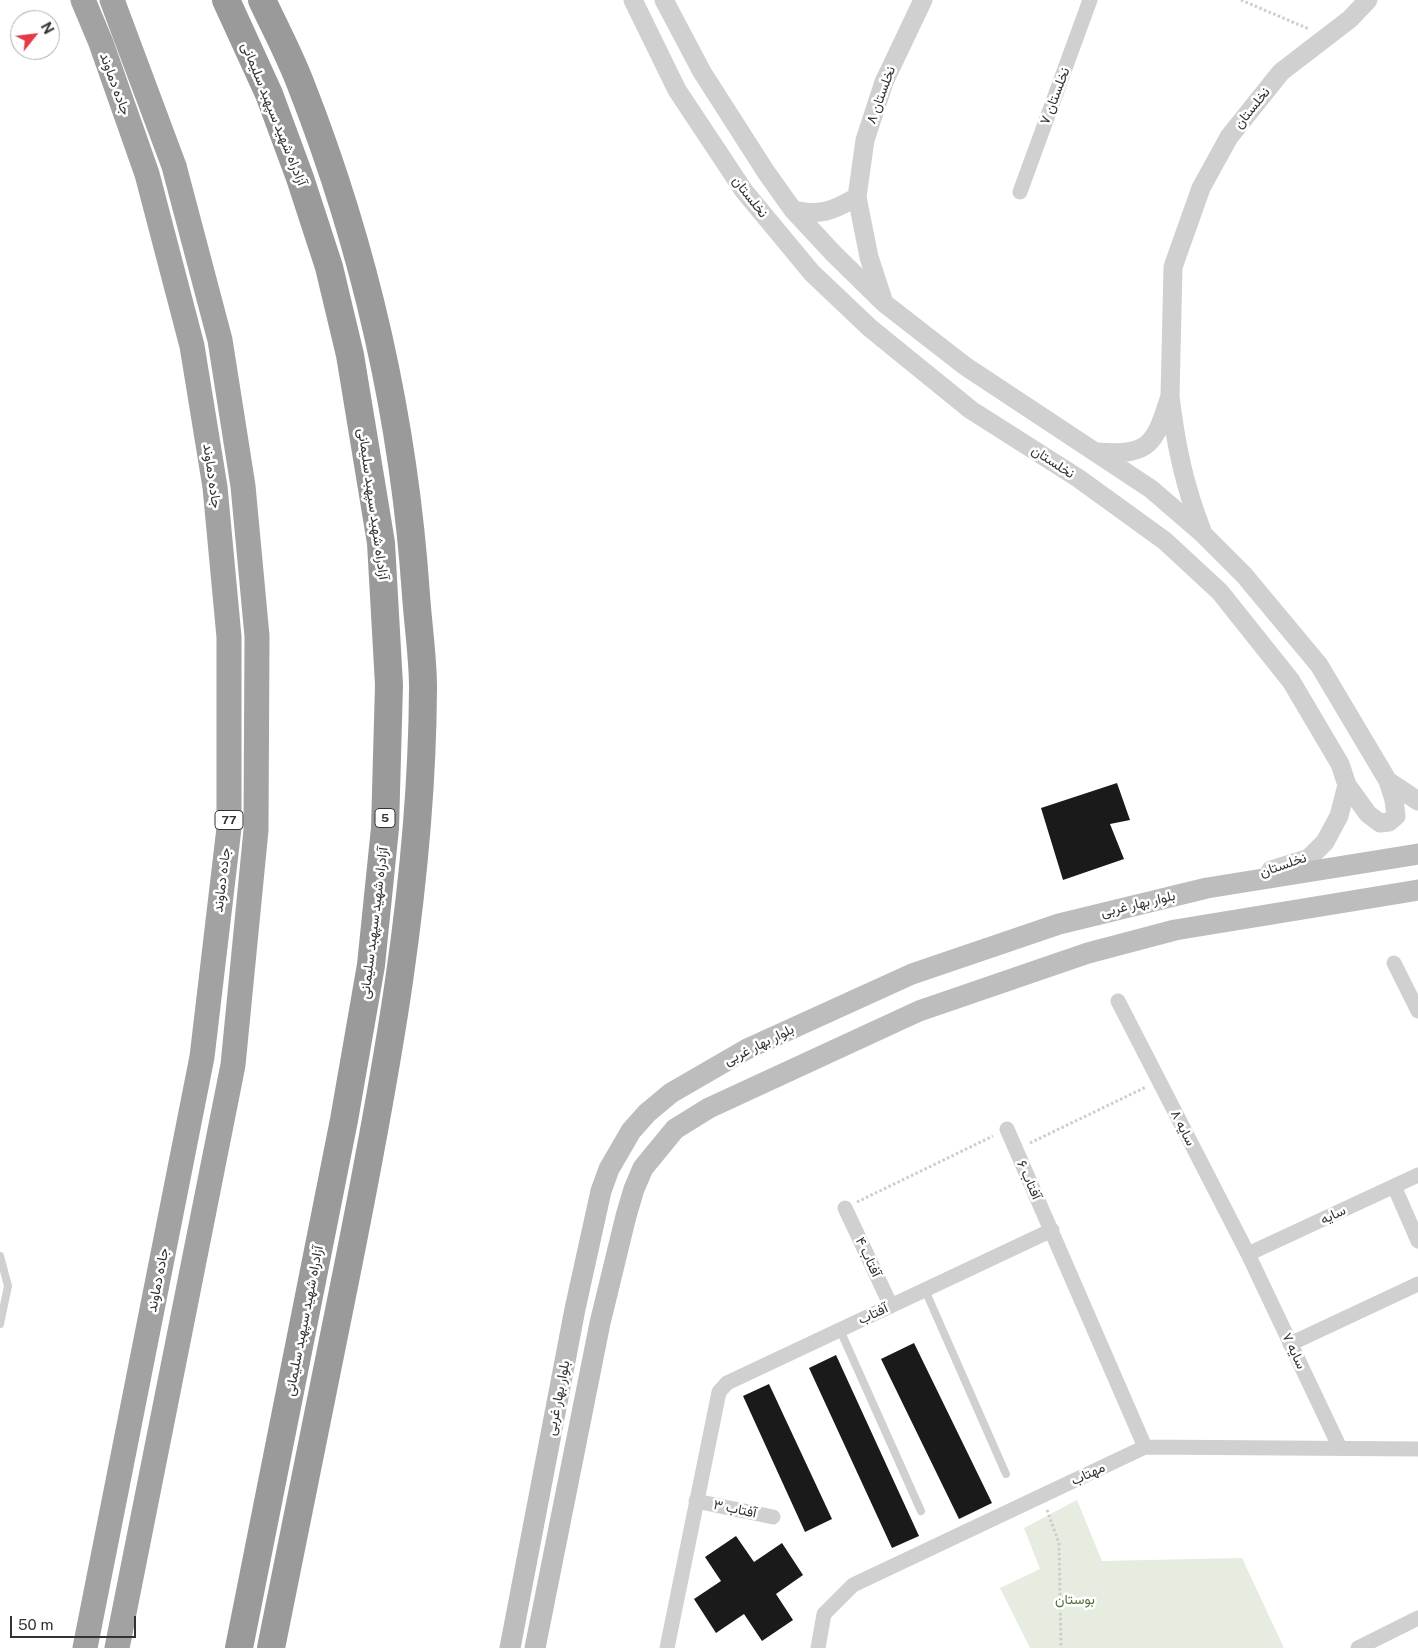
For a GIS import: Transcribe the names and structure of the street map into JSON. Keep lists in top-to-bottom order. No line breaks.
{"streets":{"highway":["جاده دماوند","آزادراه شهید سپهبد سلیمانی","5","77"],"main road":["بلوار بهار غربی"],"street":["نخلستان ۸","نخلستان ۷","نخلستان","سایه ۸","آفتاب ۶","سایه","آفتاب ۴","آفتاب","سایه ۷","مهتاب","آفتاب ۳"]},"crossings":[["نخلستان ۸","نخلستان"],["نخلستان","بلوار بهار غربی"],["سایه ۸","سایه"],["سایه ۸","سایه ۷"],["آفتاب ۶","آفتاب"],["سایه","سایه ۷"],["آفتاب ۴","آفتاب"],["آفتاب","آفتاب ۳"],["سایه ۷","مهتاب"]],"parks":["بوستان"],"scale_bar":"50 m","north":"top right"}
